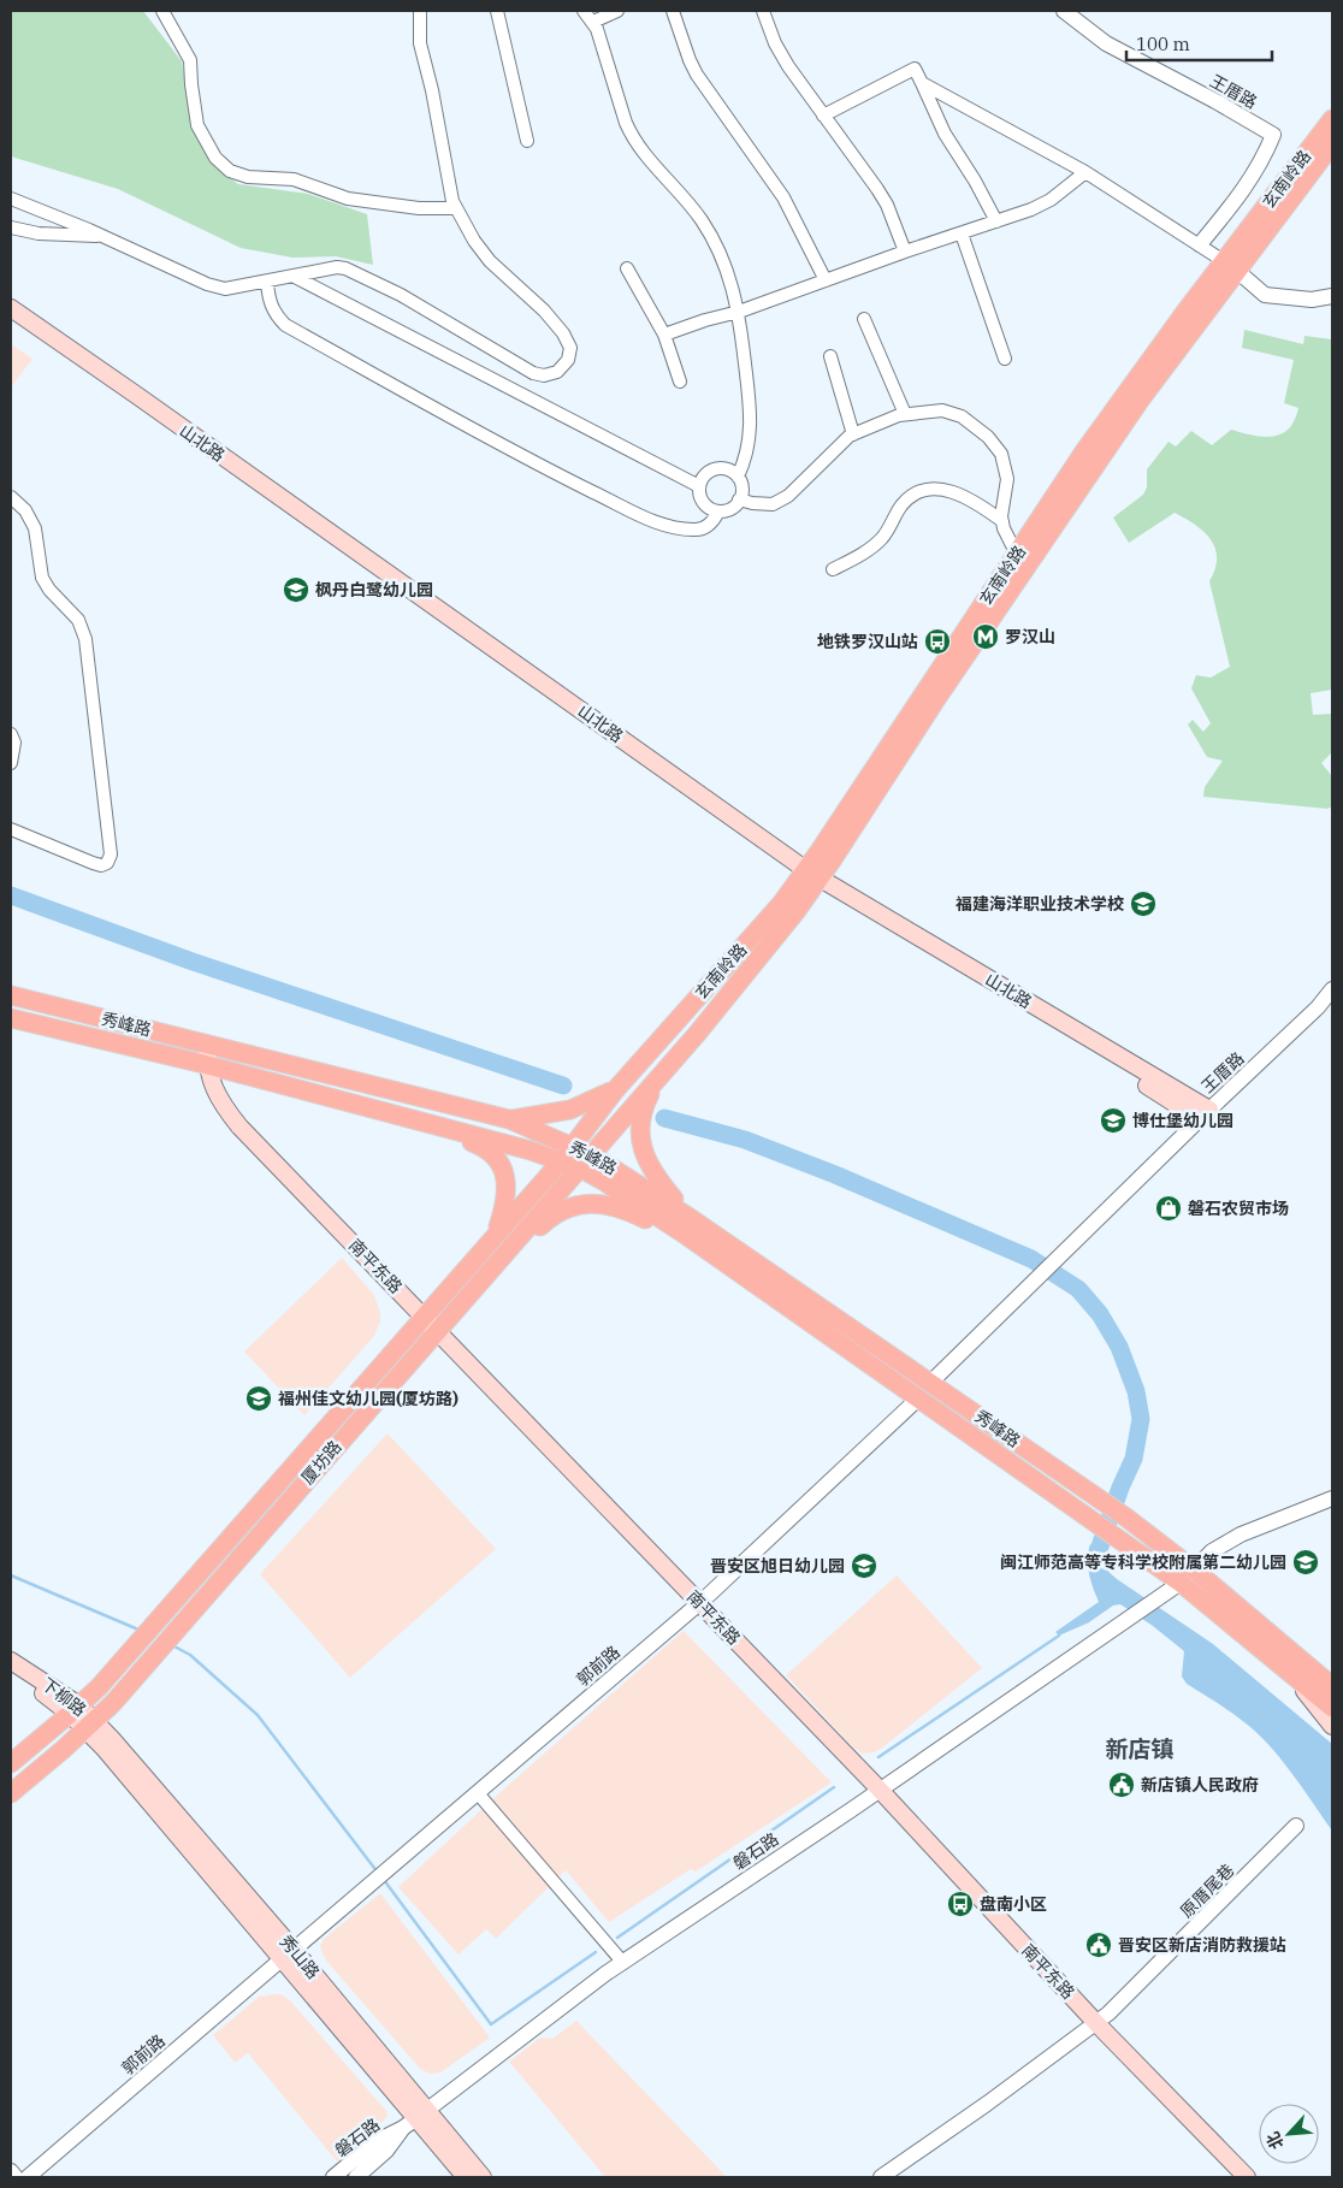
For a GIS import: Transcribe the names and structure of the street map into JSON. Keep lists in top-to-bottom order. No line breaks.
{"streets":{"main road":["玄南岭路","山北路","秀峰路","南平东路","厦坊路","下柳路","秀山路"],"street":["王厝路","郭前路","磐石路","原厝尾巷"]},"crossings":[["王厝路","山北路"],["王厝路","秀峰路"],["玄南岭路","山北路"],["玄南岭路","厦坊路"],["秀峰路","南平东路"],["秀峰路","厦坊路"],["秀峰路","郭前路"],["秀峰路","磐石路"],["南平东路","厦坊路"],["南平东路","郭前路"],["南平东路","磐石路"],["南平东路","原厝尾巷"],["厦坊路","下柳路"],["郭前路","秀山路"],["下柳路","秀山路"],["磐石路","秀山路"]],"districts":["新店镇"],"places":{"school or university":["枫丹白鹭幼儿园","福建海洋职业技术学校","博仕堡幼儿园","福州佳文幼儿园(厦坊路)","闽江师范高等专科学校附属第二幼儿园","晋安区旭日幼儿园"],"metro station":["罗汉山"],"bus stop":["地铁罗汉山站","盘南小区"],"shop":["磐石农贸市场"],"public building":["新店镇人民政府","晋安区新店消防救援站"]},"scale_bar":"100 m","north":"bottom left"}
